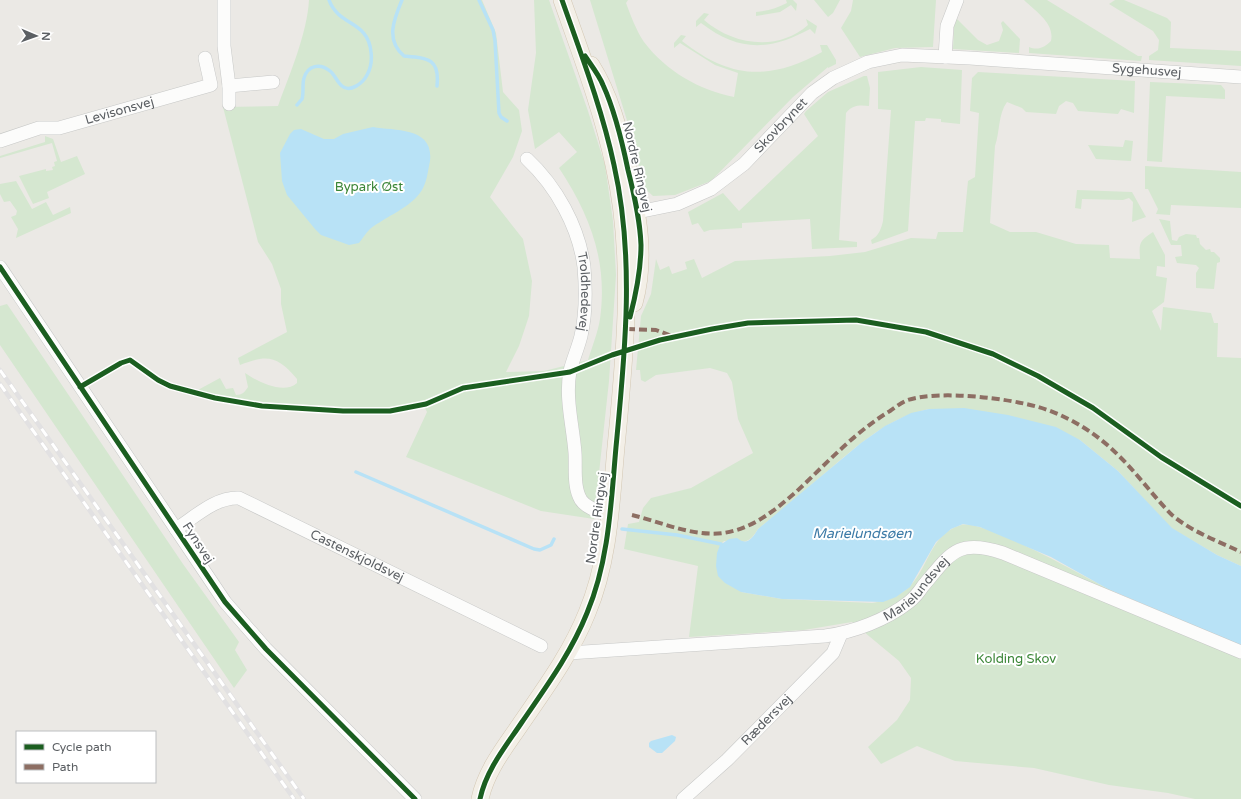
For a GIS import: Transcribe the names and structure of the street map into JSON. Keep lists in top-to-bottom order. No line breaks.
{"streets":{"main road":["Nordre Ringvej"],"street":["Sygehusvej","Levisonsvej","Skovbrynet","Troldhedevej","Fynsvej","Castenskjoldsvej","Marielundsvej","Rædersvej"]},"crossings":[["Sygehusvej","Skovbrynet"],["Skovbrynet","Nordre Ringvej"],["Nordre Ringvej","Troldhedevej"],["Nordre Ringvej","Marielundsvej"],["Fynsvej","Castenskjoldsvej"],["Marielundsvej","Rædersvej"]],"water":["Marielundsøen"],"parks":["Bypark Øst","Kolding Skov"],"legend":["Cycle path","Path"],"north":"right"}
